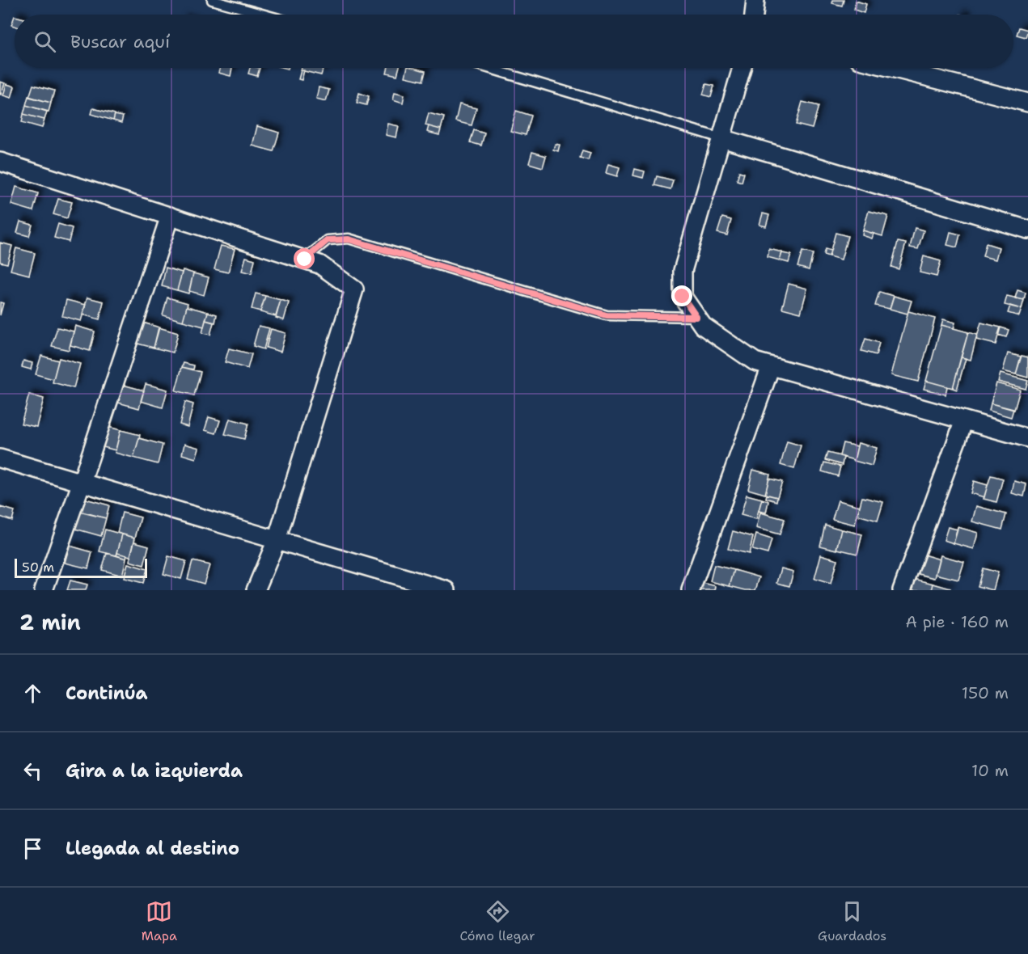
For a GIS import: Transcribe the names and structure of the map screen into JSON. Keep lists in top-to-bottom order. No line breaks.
{"scale_bar":"50 m","page":{"search":"Buscar aquí","scale":"50 m","heading":["2 min","A pie · 160 m"],"list":[["Continúa","150 m"],["Gira a la izquierda","10 m"],"Llegada al destino"],"nav":["Mapa","Cómo llegar","Guardados"]}}
